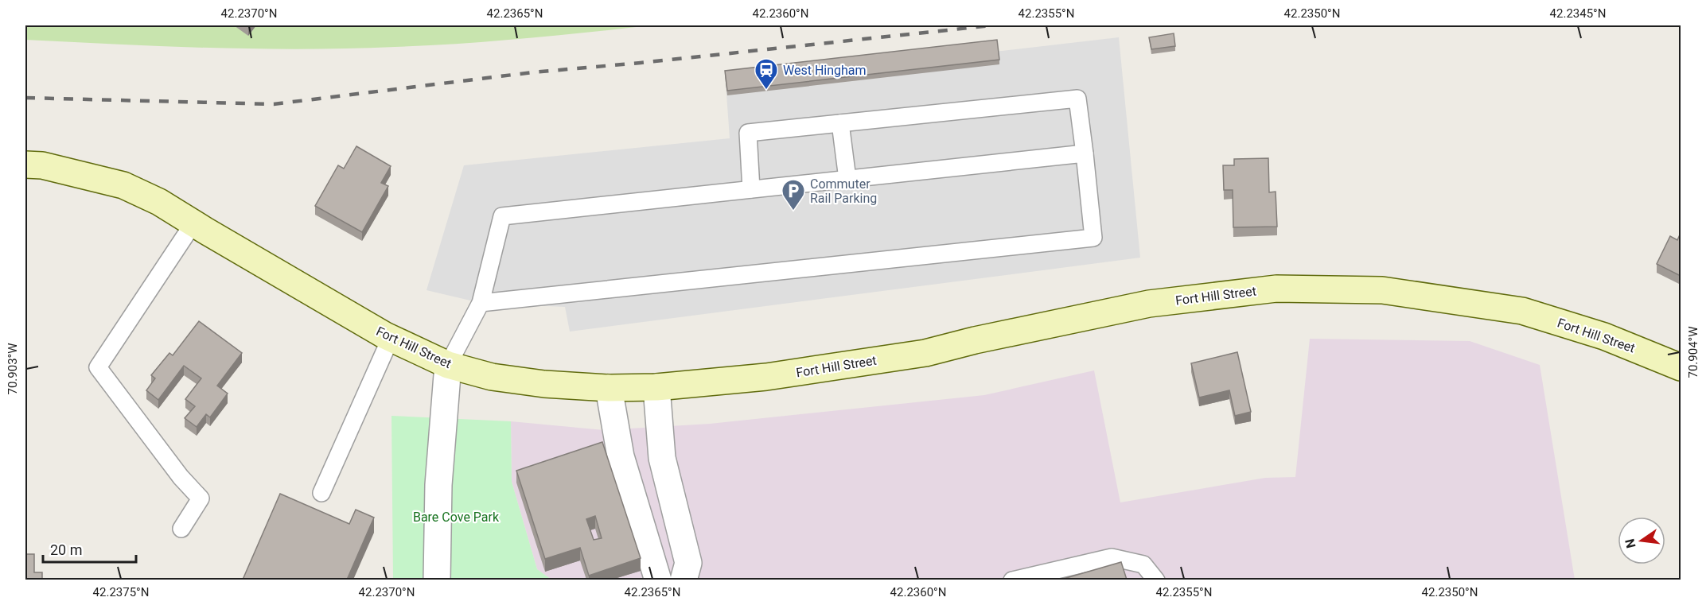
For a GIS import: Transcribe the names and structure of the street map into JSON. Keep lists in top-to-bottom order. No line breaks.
{"streets":{"main road":["Fort Hill Street"]},"parks":["Bare Cove Park"],"places":{"station":["West Hingham"],"parking":["Commuter Rail Parking"]},"scale_bar":"20 m","north":"left","coordinates":["42.2370°N","42.2365°N","42.2360°N","42.2355°N","42.2350°N","42.2345°N","70.904°W","70.903°W","42.2375°N"]}
